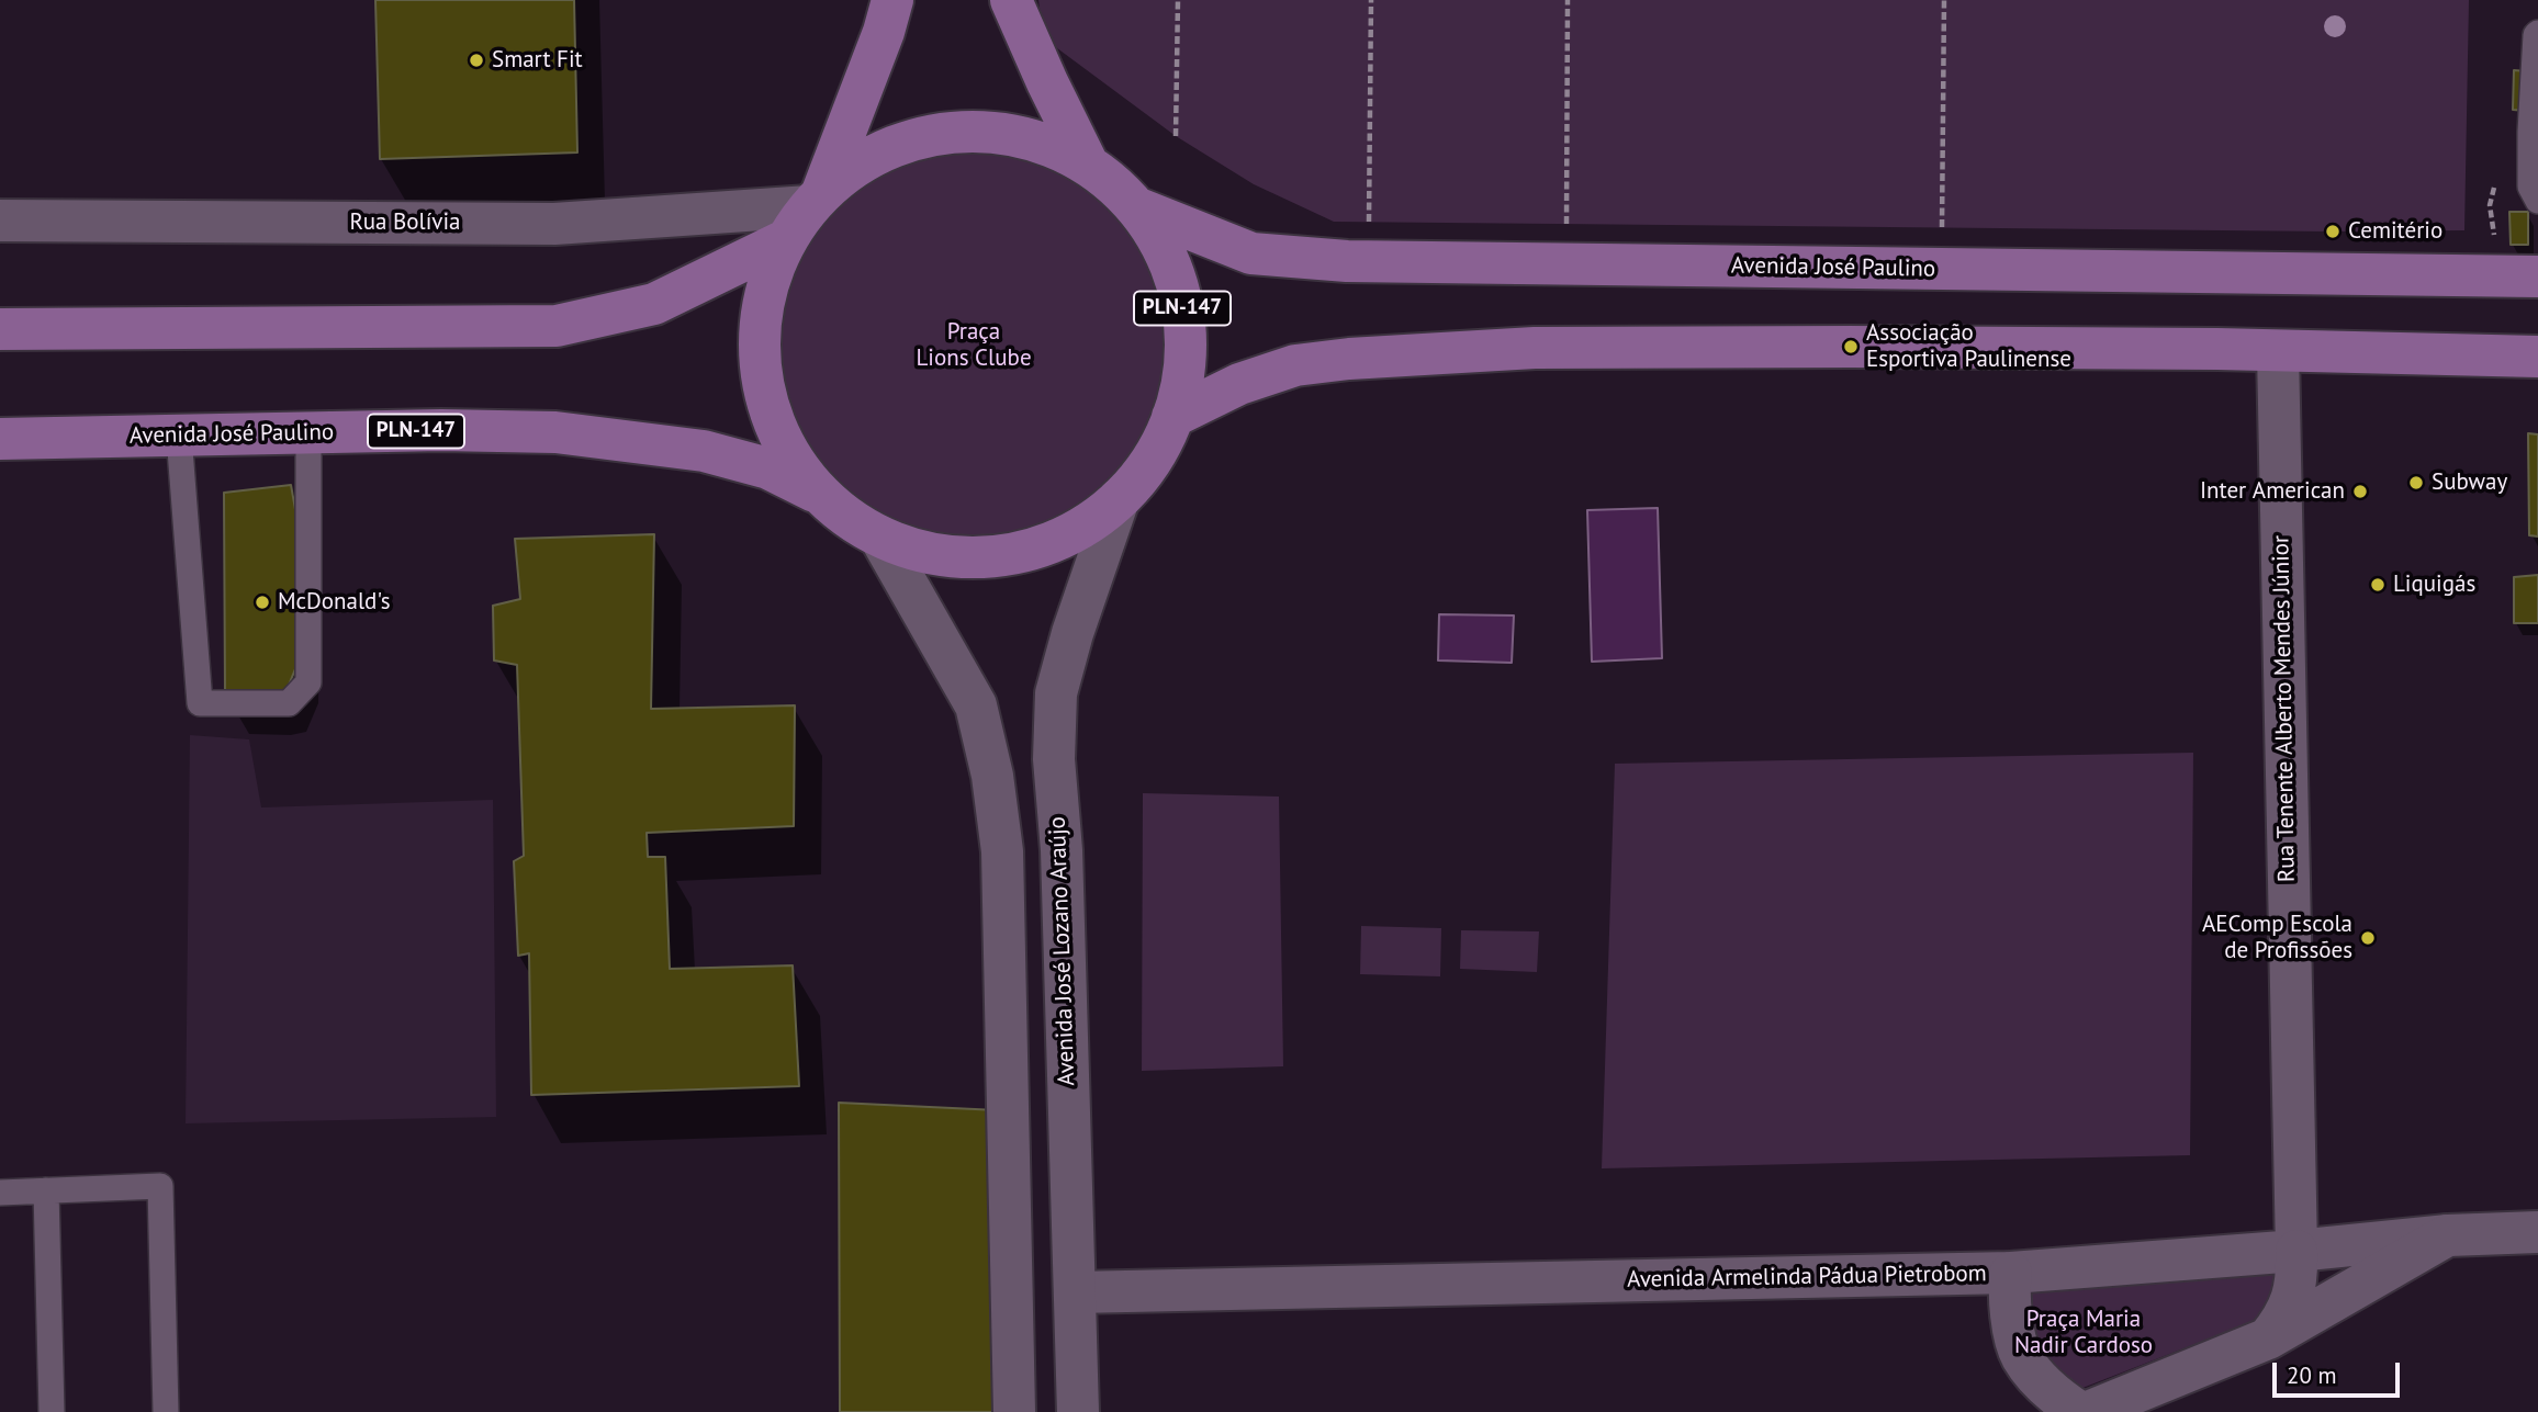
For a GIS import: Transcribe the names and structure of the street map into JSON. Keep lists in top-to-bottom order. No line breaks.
{"streets":{"main road":["Avenida José Paulino","PLN-147"],"street":["Rua Bolívia","Rua Tenente Alberto Mendes Júnior","Avenida José Lozano Araújo","Avenida Armelinda Pádua Pietrobom"]},"crossings":[["Rua Bolívia","PLN-147"],["Avenida José Paulino","PLN-147"],["PLN-147","Avenida José Lozano Araújo"],["Rua Tenente Alberto Mendes Júnior","Avenida Armelinda Pádua Pietrobom"],["Avenida José Lozano Araújo","Avenida Armelinda Pádua Pietrobom"]],"parks":["Praça Lions Clube","Praça Maria Nadir Cardoso"],"places":["Smart Fit","Cemitério","Associação Esportiva Paulinense","Subway","Inter American","Liquigás","McDonald's","AEComp Escola de Profissões"],"scale_bar":"20 m"}
